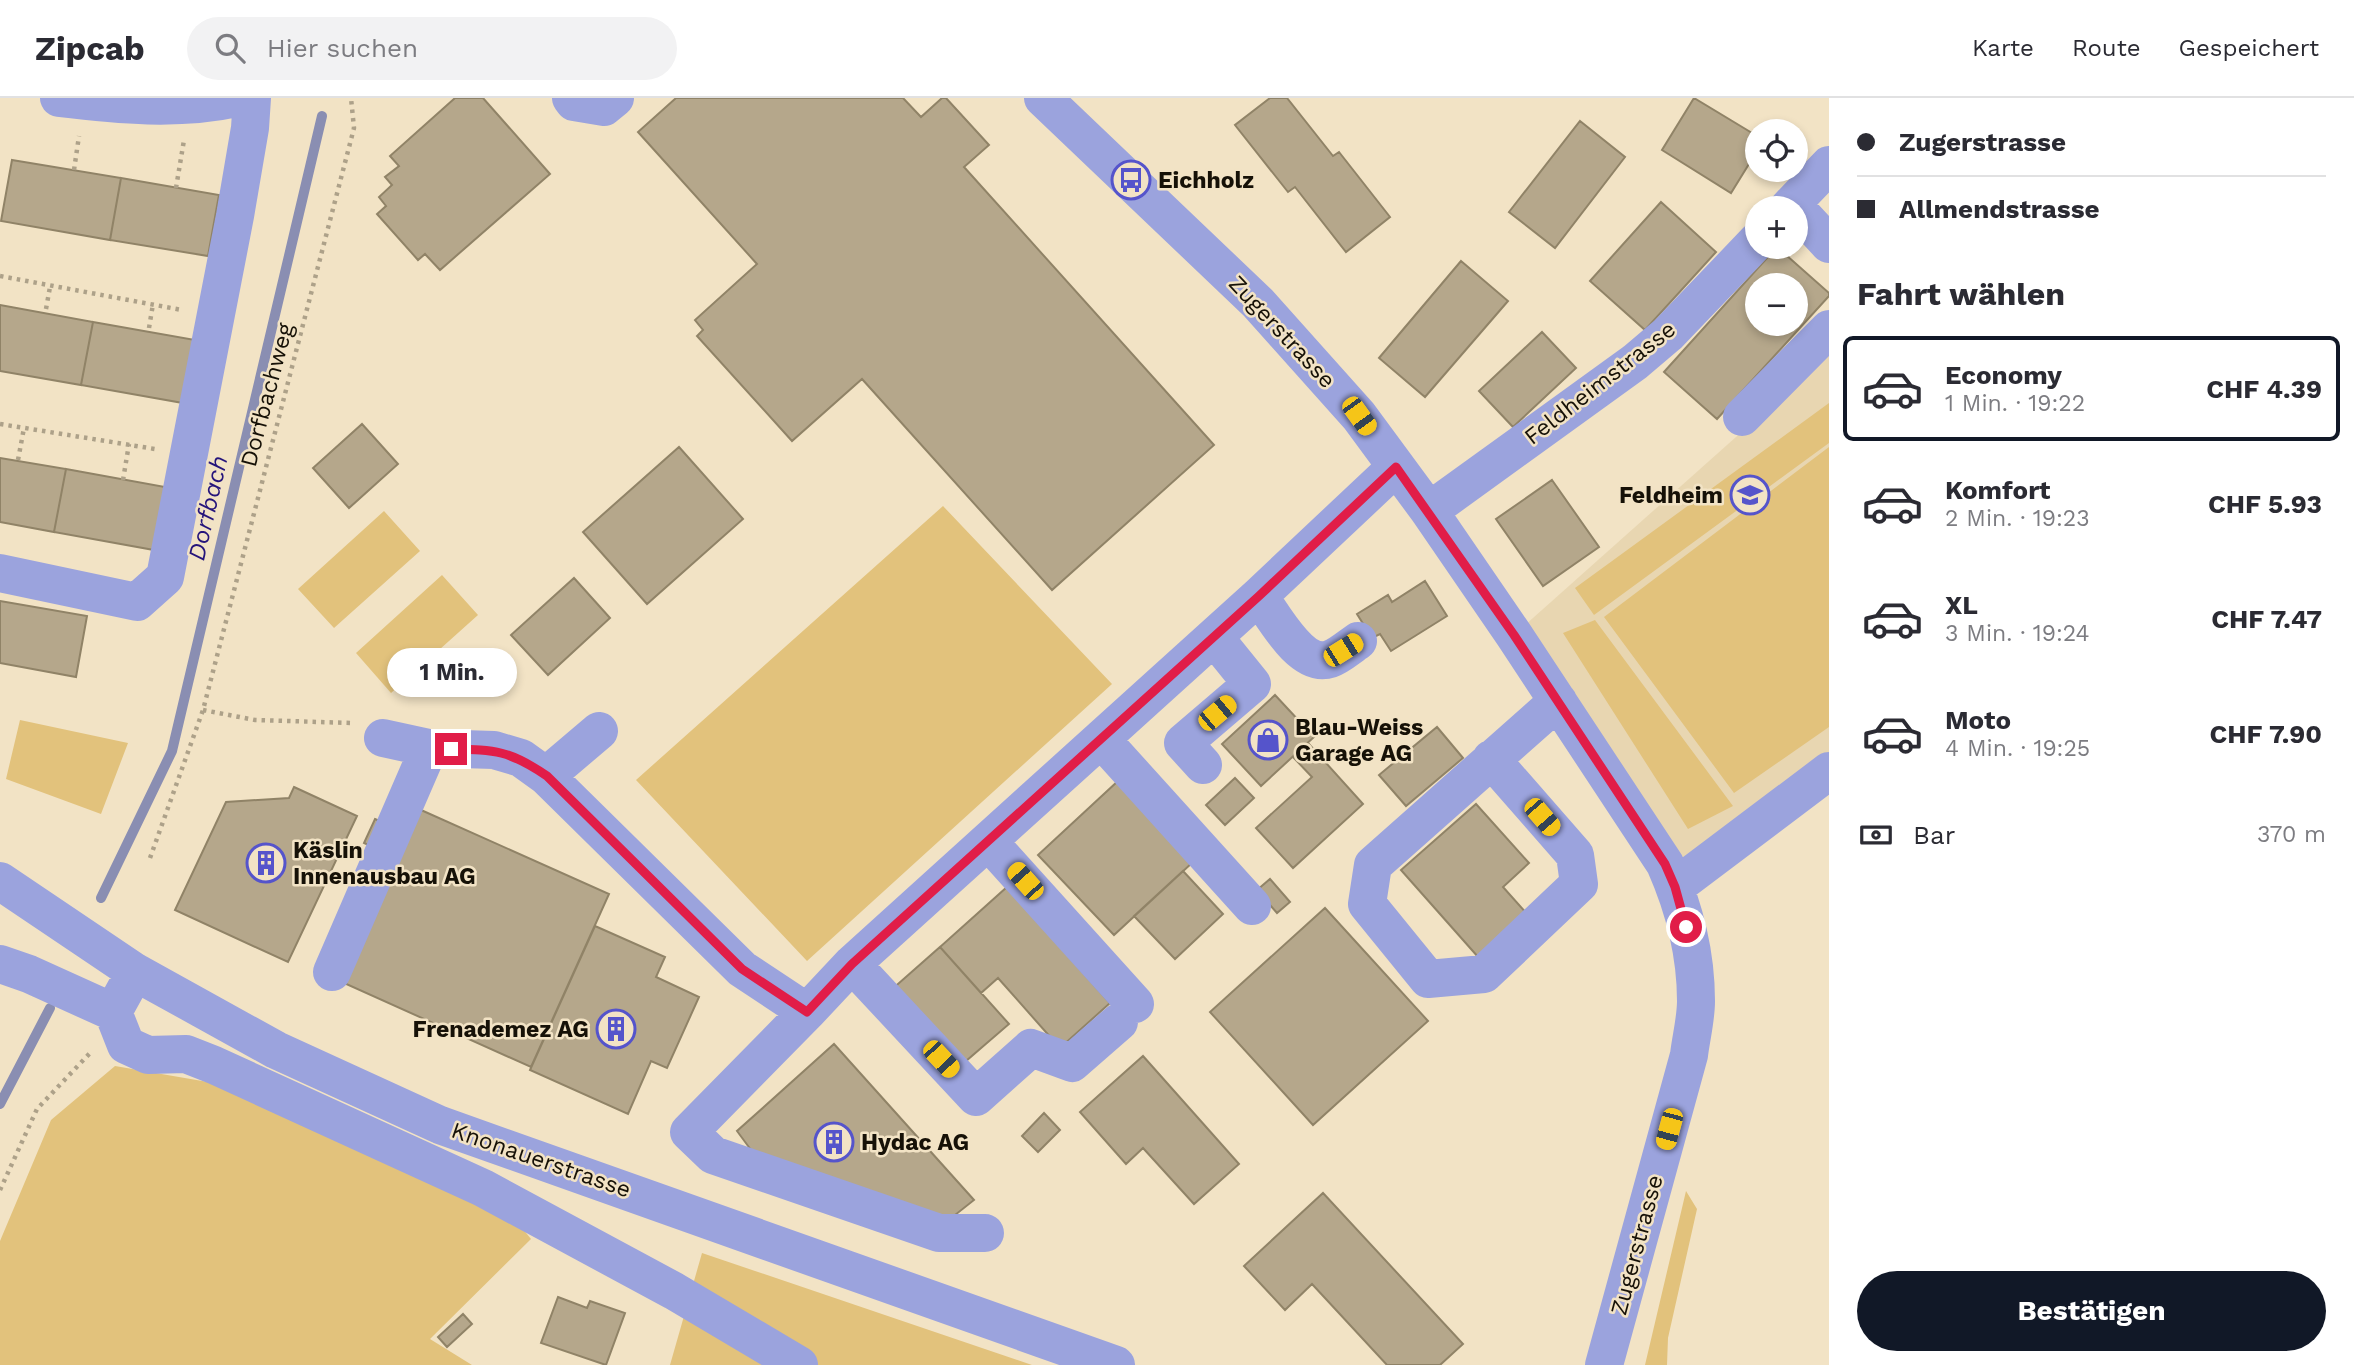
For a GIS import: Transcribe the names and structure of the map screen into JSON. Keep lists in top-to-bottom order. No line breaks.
{"streets":{"street":["Zugerstrasse","Feldheimstrasse","Knonauerstrasse"],"path":["Dorfbachweg"]},"crossings":[["Zugerstrasse","Feldheimstrasse"]],"water":["Dorfbach"],"places":{"bus stop":["Eichholz"],"school or university":["Feldheim"],"shop":["Blau-Weiss Garage AG"],"building":["Käslin Innenausbau AG","Frenademez AG","Hydac AG"]},"page":{"header":"Zipcab","search":"Hier suchen","nav":["Karte","Route","Gespeichert"],"banner":["Zugerstrasse","Allmendstrasse"],"map_buttons":["+","−"],"heading":"Fahrt wählen","list":[{"name":"Economy","note":"1 Min. · 19:22","value":"CHF 4.39"},{"name":"Komfort","note":"2 Min. · 19:23","value":"CHF 5.93"},{"name":"XL","note":"3 Min. · 19:24","value":"CHF 7.47"},{"name":"Moto","note":"4 Min. · 19:25","value":"CHF 7.90"}],"bubble":"1 Min.","pay":["Bar","370 m"],"buttons":"Bestätigen"}}
